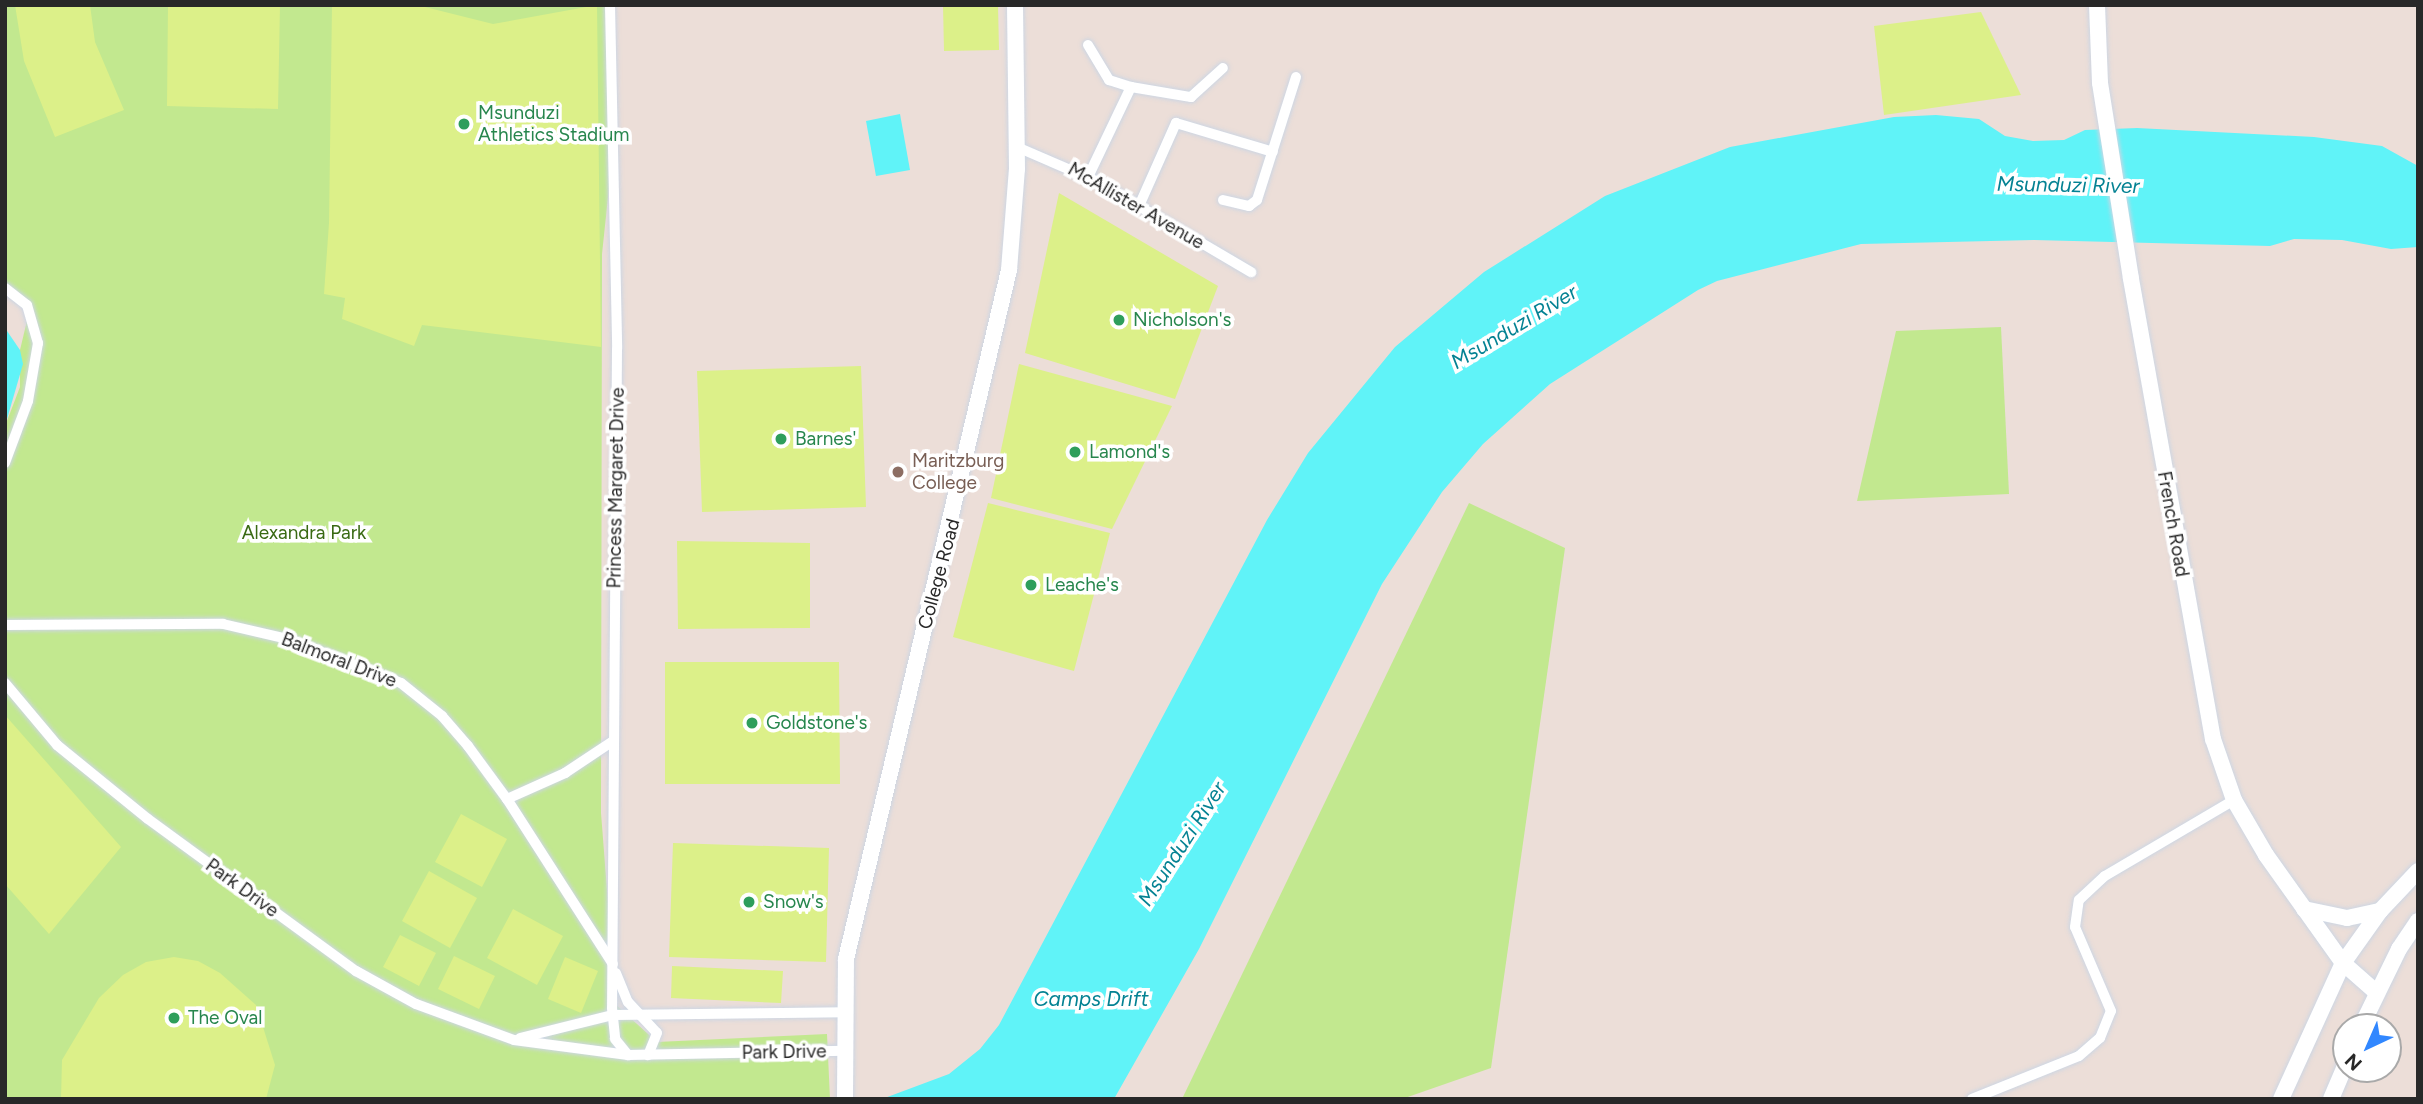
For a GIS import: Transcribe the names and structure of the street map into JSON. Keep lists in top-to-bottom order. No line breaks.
{"streets":{"street":["McAllister Avenue","Princess Margaret Drive","French Road","College Road","Balmoral Drive","Park Drive"]},"crossings":[["McAllister Avenue","College Road"],["Princess Margaret Drive","Balmoral Drive"],["Princess Margaret Drive","Park Drive"],["College Road","Park Drive"]],"water":["Msunduzi River","Camps Drift"],"parks":["Alexandra Park"],"places":["Msunduzi Athletics Stadium","Nicholson's","Barnes'","Lamond's","Maritzburg College","Leache's","Goldstone's","Snow's","The Oval"],"north":"bottom left"}
